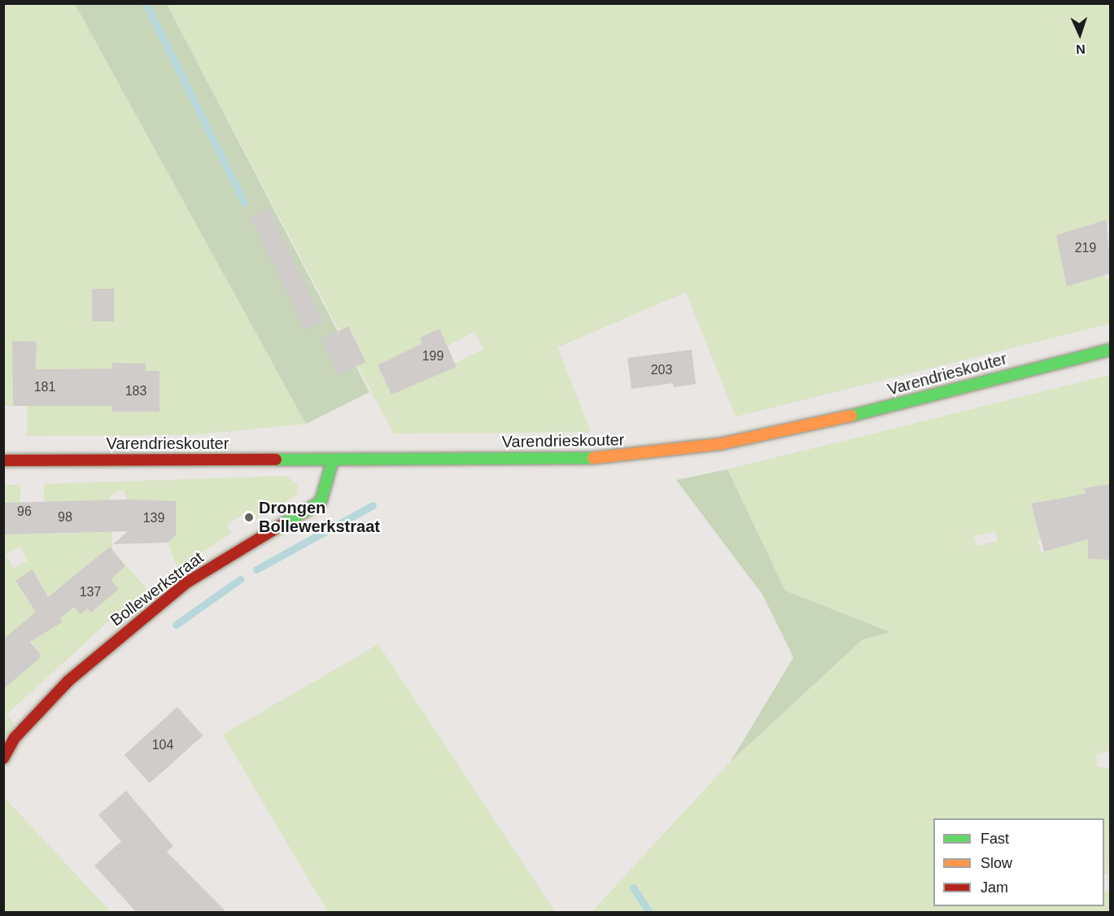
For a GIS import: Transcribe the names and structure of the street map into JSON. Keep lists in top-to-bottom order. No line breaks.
{"streets":{"street":["Varendrieskouter","Bollewerkstraat"]},"crossings":[["Varendrieskouter","Bollewerkstraat"]],"places":["Drongen Bollewerkstraat"],"house_numbers":["219","199","203","181","183","96","98","139","137","104"],"legend":["Fast","Slow","Jam"],"north":"bottom"}
